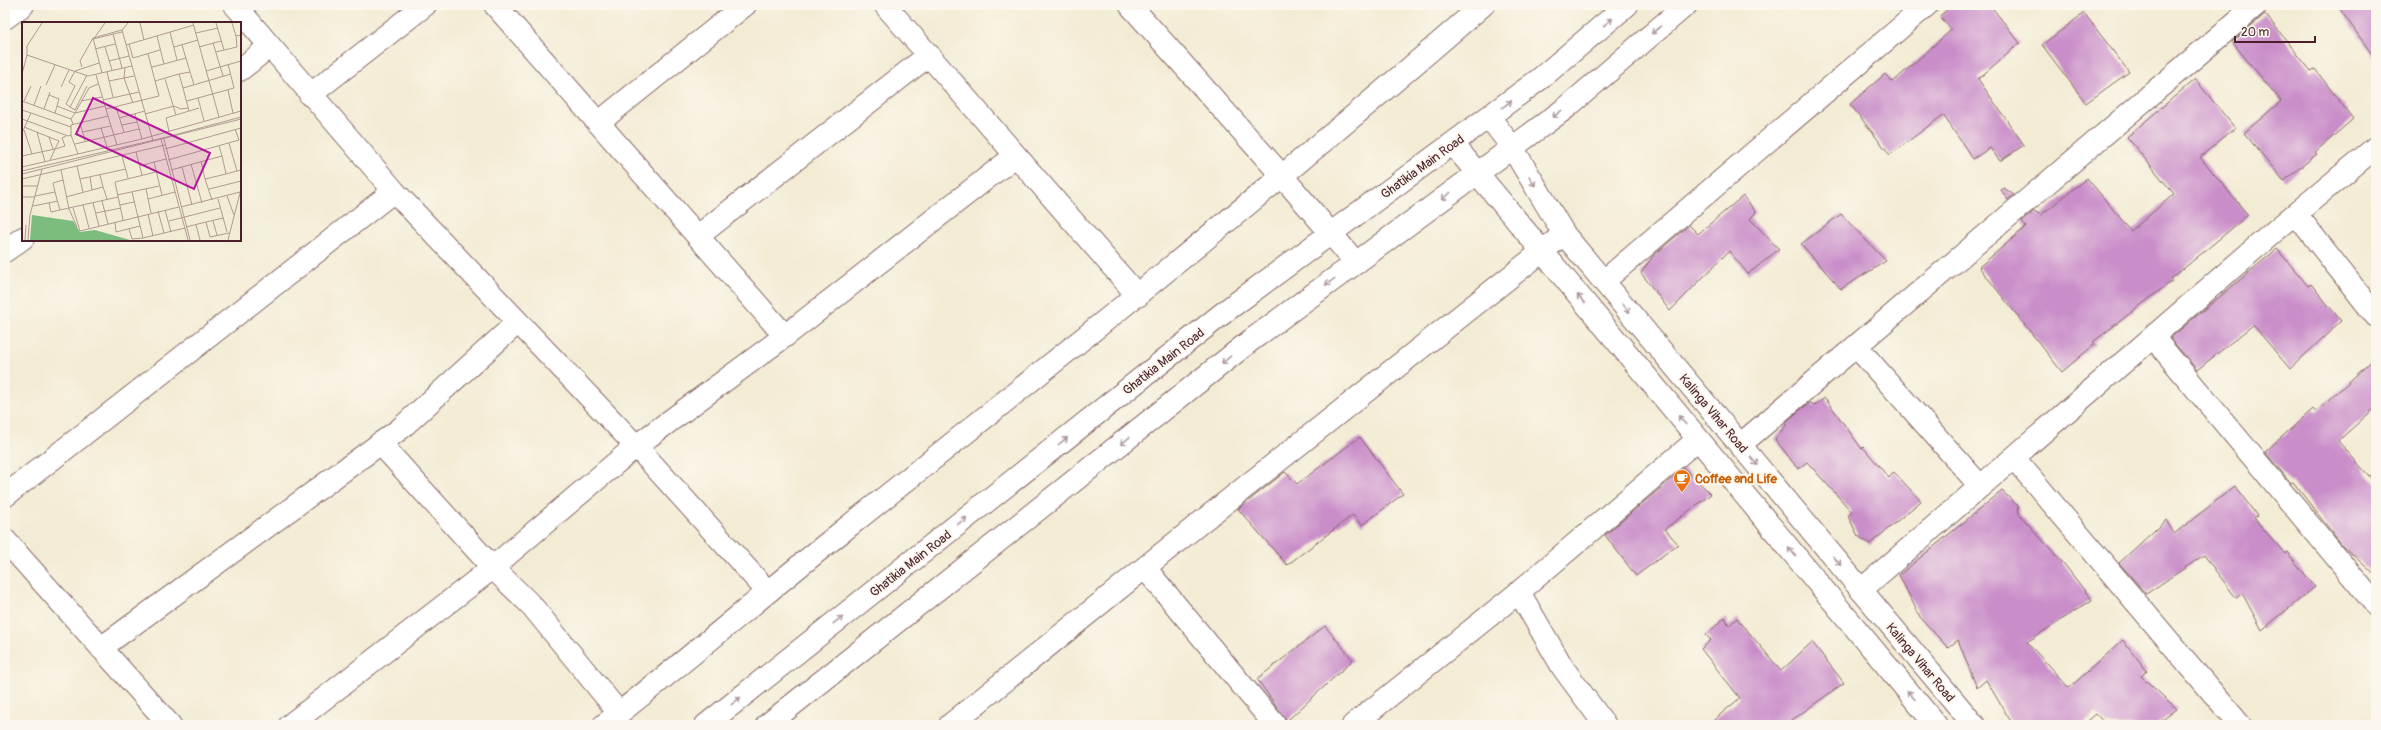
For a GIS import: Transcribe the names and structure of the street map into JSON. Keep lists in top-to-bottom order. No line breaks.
{"streets":{"street":["Ghatikia Main Road","Kalinga Vihar Road"]},"crossings":[["Ghatikia Main Road","Kalinga Vihar Road"]],"places":{"cafe":["Coffee and Life"]},"scale_bar":"20 m"}
